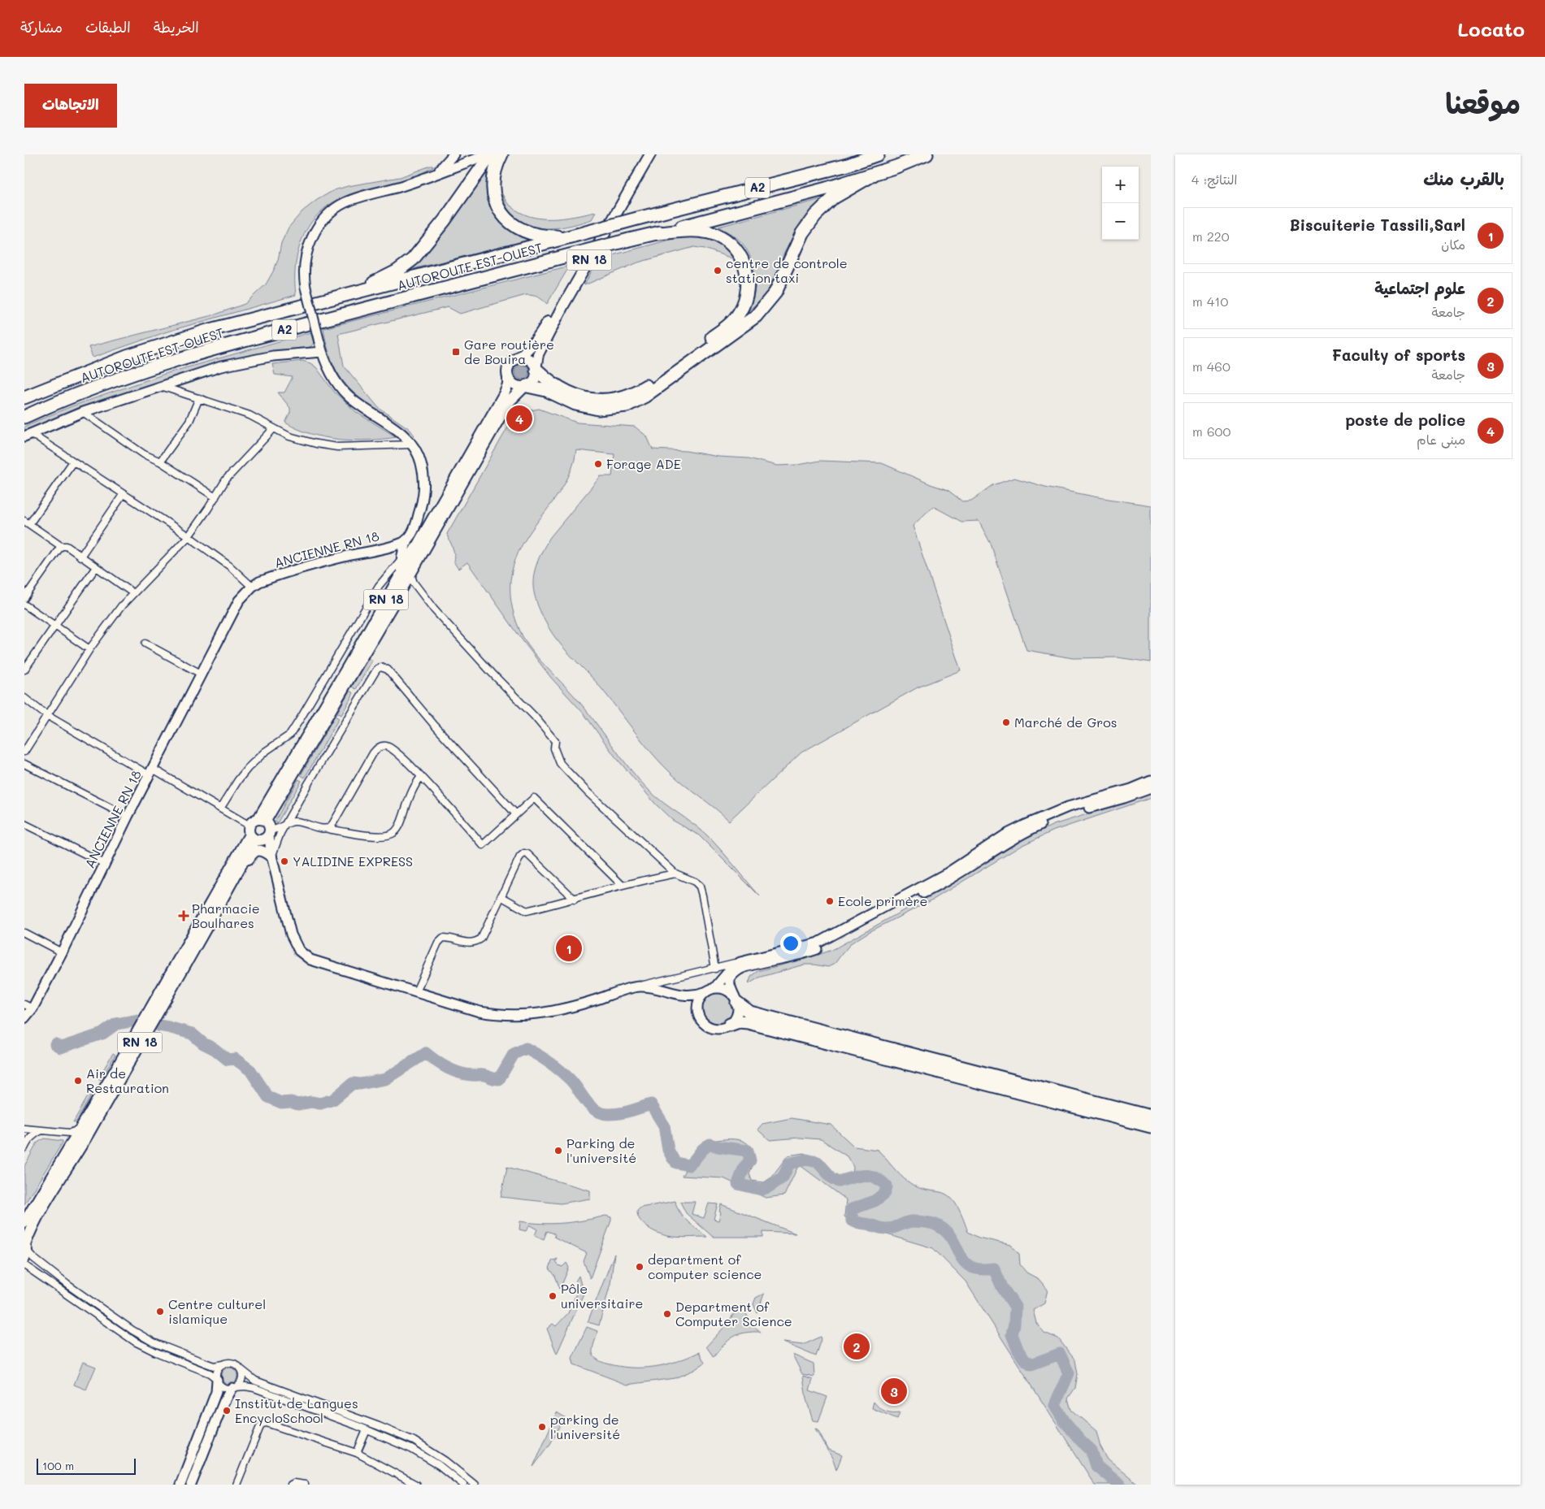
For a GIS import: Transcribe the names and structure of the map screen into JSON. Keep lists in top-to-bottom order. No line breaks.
{"streets":{"highway":["A2","AUTOROUTE EST-OUEST"],"main road":["RN 18","ANCIENNE RN 18"]},"places":{"other":["centre de controle station taxi","Forage ADE","Marché de Gros","YALIDINE EXPRESS","Ecole primère","Air de Restauration","Parking de l'université","department of computer science","Pôle universitaire","Centre culturel islamique","Department of Computer Science","Institut de Langues EncycloSchool","parking de l'université"],"transit":["Gare routière de Bouira"],"health":["Pharmacie Boulhares"]},"scale_bar":"100 m","page":{"header":"Locato","nav":["الخريطة","الطبقات","مشاركة"],"title":"موقعنا","buttons":"الاتجاهات","heading":["بالقرب منك","النتائج: 4"],"map_buttons":["+","−"],"list":[{"mark":"1","name":"Biscuiterie Tassili,Sarl","note":"مكان","value":"220 m"},{"mark":"2","name":"علوم اجتماعية","note":"جامعة","value":"410 m"},{"mark":"3","name":"Faculty of sports","note":"جامعة","value":"460 m"},{"mark":"4","name":"poste de police","note":"مبنى عام","value":"600 m"}],"pins":["4","1","2","3"],"scale":"100 m"}}
